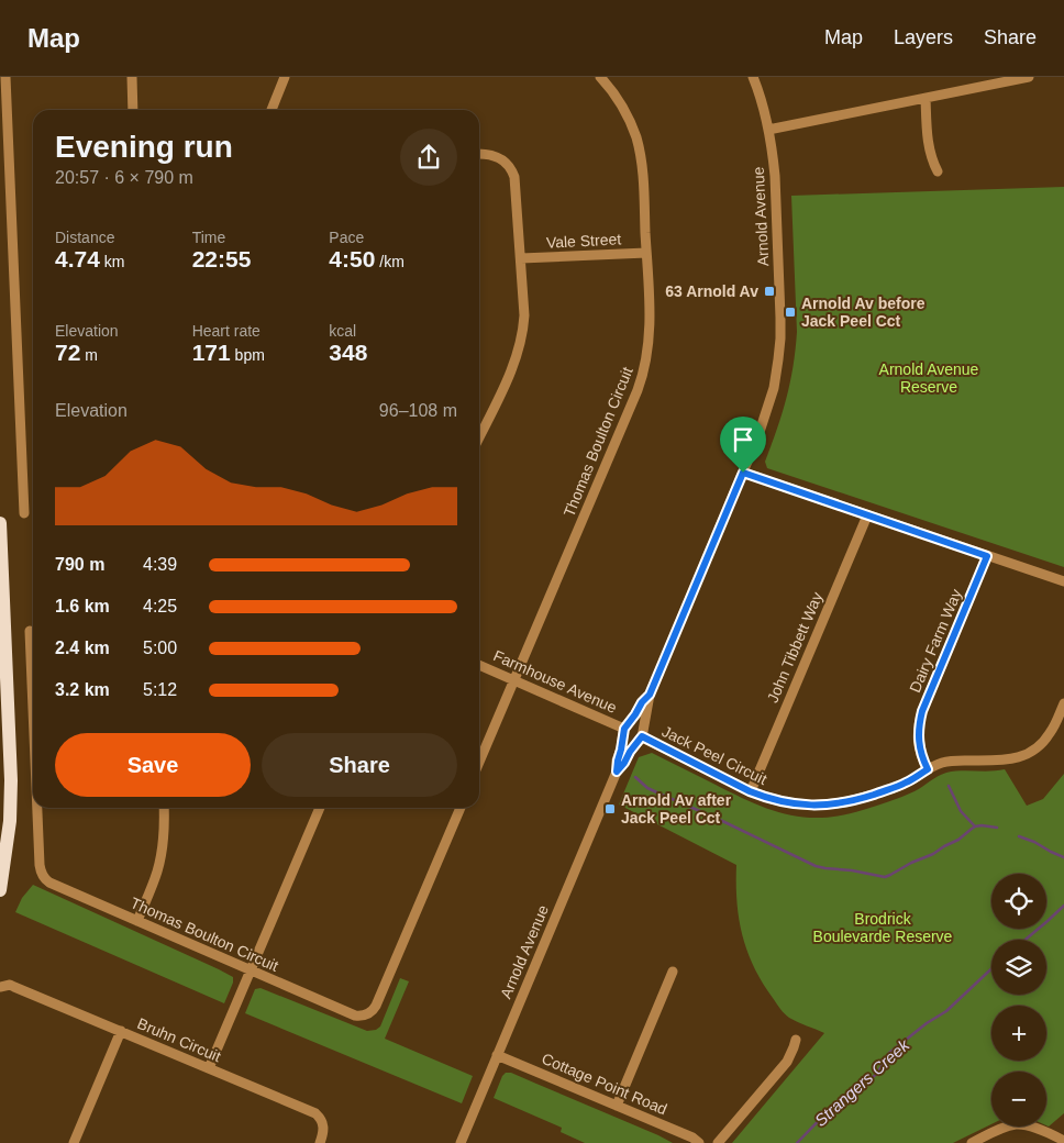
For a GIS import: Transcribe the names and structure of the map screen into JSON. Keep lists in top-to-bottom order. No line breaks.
{"streets":{"street":["Arnold Avenue","Vale Street","Thomas Boulton Circuit","Dairy Farm Way","John Tibbett Way","Farmhouse Avenue","Jack Peel Circuit","Bruhn Circuit","Cottage Point Road"]},"crossings":[["Arnold Avenue","Farmhouse Avenue"],["Arnold Avenue","Jack Peel Circuit"],["Arnold Avenue","Cottage Point Road"],["Vale Street","Thomas Boulton Circuit"],["Thomas Boulton Circuit","Farmhouse Avenue"],["Dairy Farm Way","Jack Peel Circuit"],["John Tibbett Way","Jack Peel Circuit"],["Farmhouse Avenue","Jack Peel Circuit"]],"water":["Strangers Creek"],"parks":["Arnold Avenue Reserve","Brodrick Boulevarde Reserve"],"places":{"transit":["63 Arnold Av","Arnold Av before Jack Peel Cct","Arnold Av after Jack Peel Cct"]},"page":{"header":"Map","nav":["Map","Layers","Share"],"heading":["Evening run","20:57 · 6 × 790 m"],"stats":[["Distance","4.74 km"],["Time","22:55"],["Pace","4:50 /km"],["Elevation","72 m"],["Heart rate","171 bpm"],["kcal","348"]],"chart":["Elevation","96–108 m"],"list":[{"name":"790 m","note":"4:39"},{"name":"1.6 km","note":"4:25"},{"name":"2.4 km","note":"5:00"},{"name":"3.2 km","note":"5:12"}],"buttons":["Save","Share"],"map_buttons":["+","−"]}}
